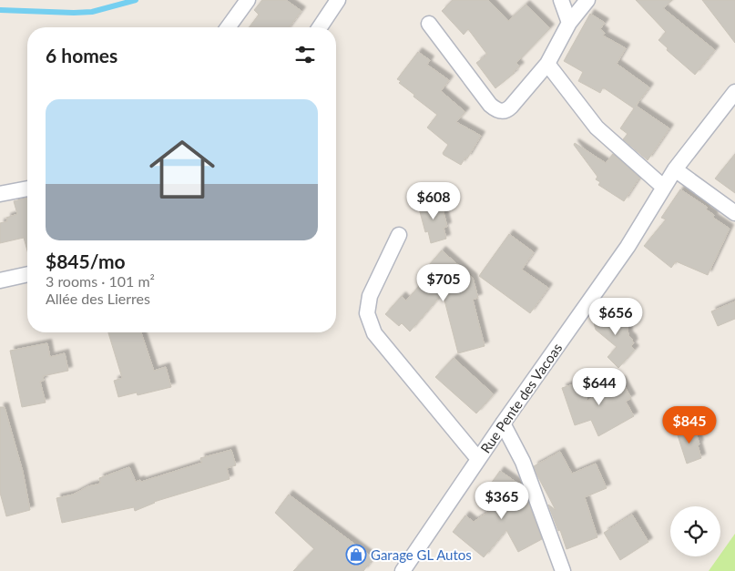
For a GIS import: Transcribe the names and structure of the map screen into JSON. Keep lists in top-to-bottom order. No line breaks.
{"streets":{"street":["Rue Pente des Vacoas"]},"places":{"shop":["Garage GL Autos"]},"page":{"heading":"6 homes","list":[{"name":"$845/mo","note":"3 rooms · 101 m² · Allée des Lierres"}],"price":["$608","$705","$656","$644","$845","$365"]}}
